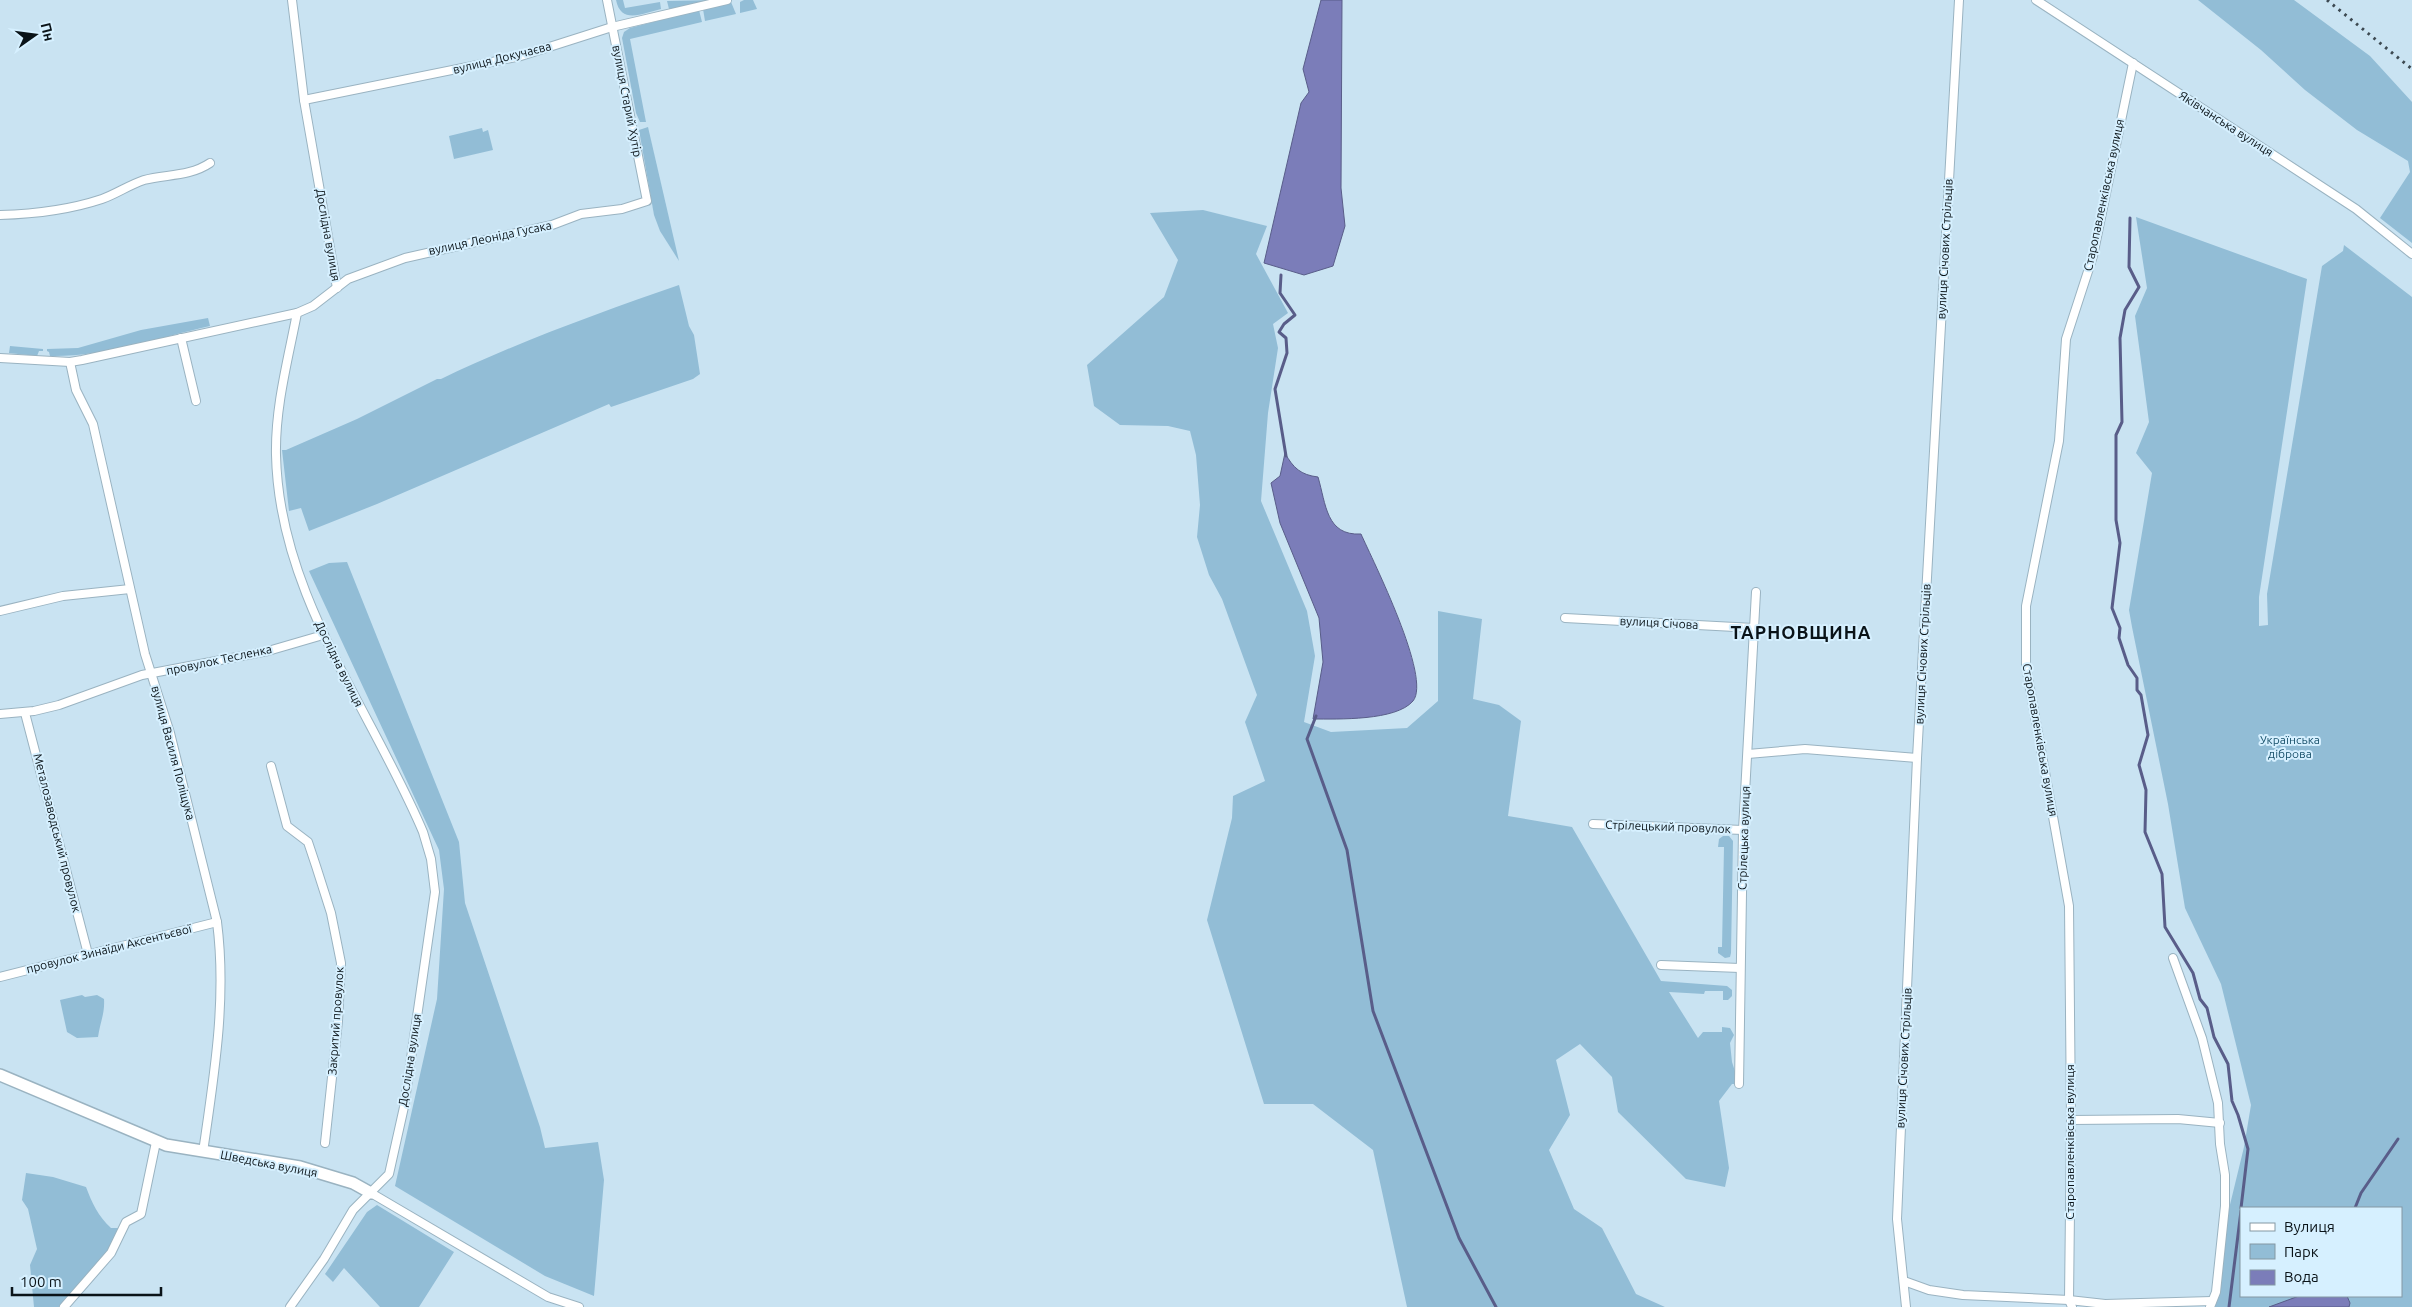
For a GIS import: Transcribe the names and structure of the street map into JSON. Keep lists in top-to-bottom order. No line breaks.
{"streets":{"street":["вулиця Докучаєва","вулиця Старий Хутір","Яківчанська вулиця","Старопавленківська вулиця","Дослідна вулиця","вулиця Леоніда Гусака","вулиця Січових Стрільців","вулиця Січова","провулок Тесленка","вулиця Василя Поліщука","Стрілецький провулок","Металозаводський провулок","Стрілецька вулиця","провулок Зинаїди Аксентьєвої","Закритий провулок","Шведська вулиця"]},"crossings":[["вулиця Докучаєва","вулиця Старий Хутір"],["вулиця Докучаєва","Дослідна вулиця"],["вулиця Старий Хутір","вулиця Леоніда Гусака"],["Яківчанська вулиця","Старопавленківська вулиця"],["Дослідна вулиця","вулиця Леоніда Гусака"],["Дослідна вулиця","провулок Тесленка"],["Дослідна вулиця","Шведська вулиця"],["вулиця Січова","Стрілецька вулиця"],["провулок Тесленка","вулиця Василя Поліщука"],["провулок Тесленка","Металозаводський провулок"],["вулиця Василя Поліщука","провулок Зинаїди Аксентьєвої"],["вулиця Василя Поліщука","Шведська вулиця"],["Стрілецький провулок","Стрілецька вулиця"],["Металозаводський провулок","провулок Зинаїди Аксентьєвої"]],"districts":["ТАРНОВЩИНА"],"parks":["Українська діброва"],"legend":["Вулиця","Парк","Вода"],"scale_bar":"100 m","north":"right"}
